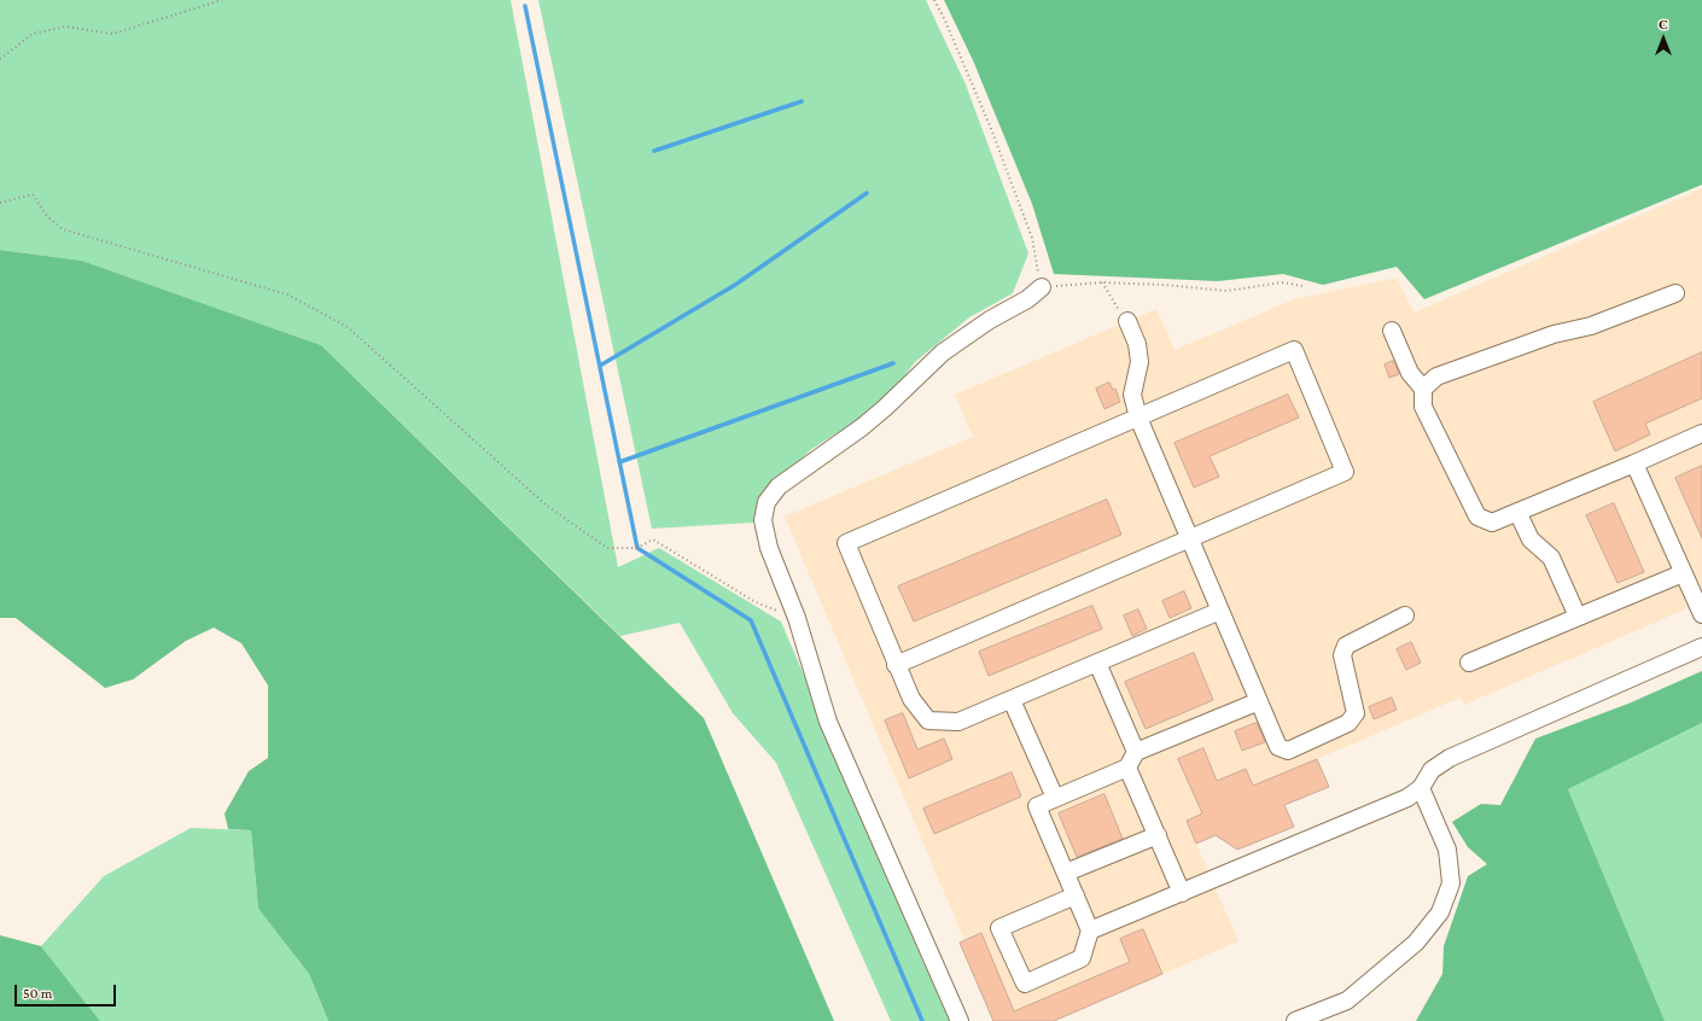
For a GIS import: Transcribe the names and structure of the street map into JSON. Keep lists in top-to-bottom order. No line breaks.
{"scale_bar":"50 m","north":"top"}
